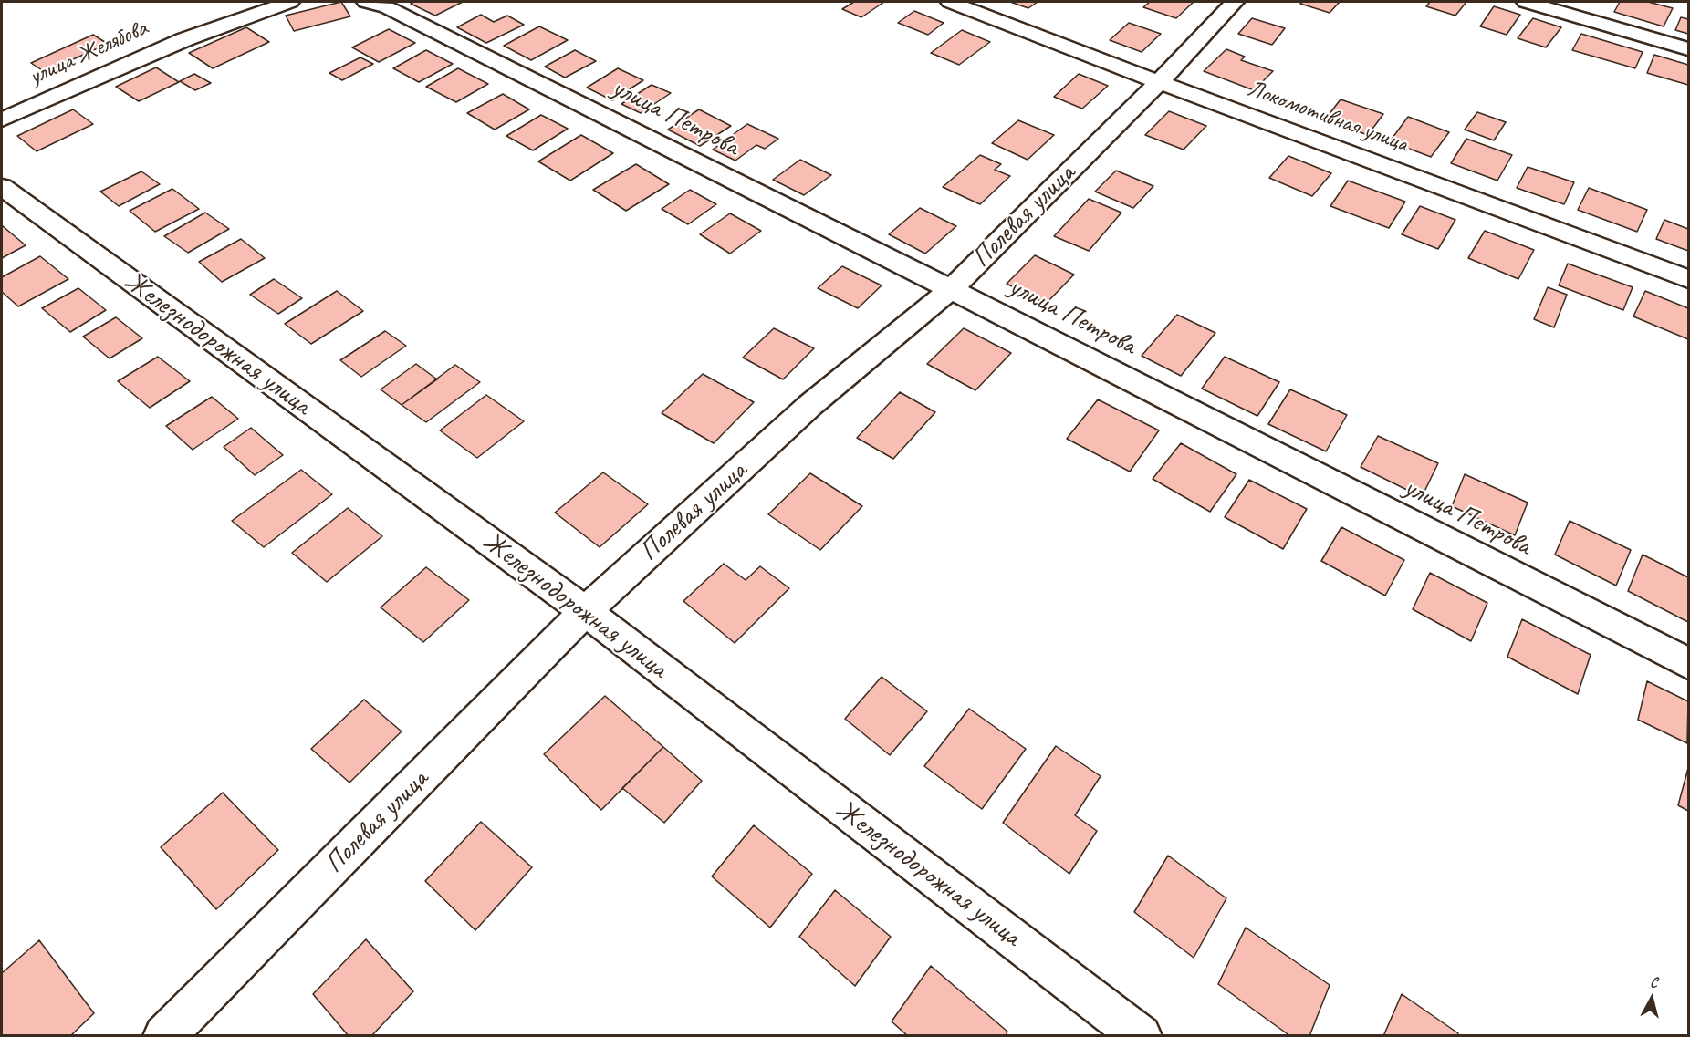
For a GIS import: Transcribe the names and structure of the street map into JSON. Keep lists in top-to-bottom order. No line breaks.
{"streets":{"street":["улица Желябова","Локомотивная улица","улица Петрова","Полевая улица","Железнодорожная улица"]},"crossings":[["Локомотивная улица","Полевая улица"],["улица Петрова","Полевая улица"],["Полевая улица","Железнодорожная улица"]],"north":"top"}
